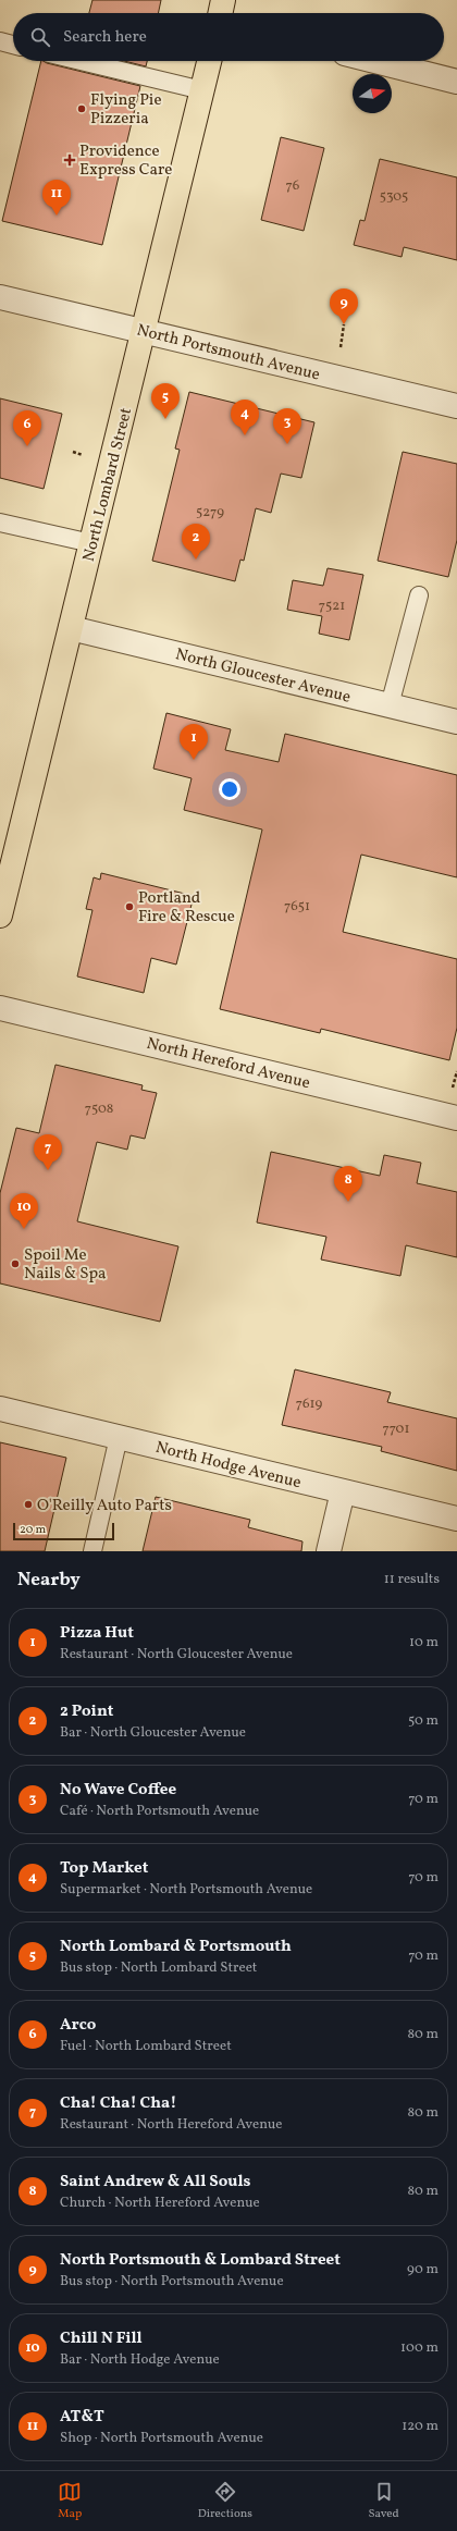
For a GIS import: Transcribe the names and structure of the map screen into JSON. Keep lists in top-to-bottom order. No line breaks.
{"streets":{"main road":["North Lombard Street"],"street":["North Portsmouth Avenue","North Gloucester Avenue","North Hereford Avenue","North Hodge Avenue"]},"crossings":[["North Portsmouth Avenue","North Lombard Street"],["North Lombard Street","North Gloucester Avenue"]],"places":{"other":["Flying Pie Pizzeria","Portland Fire & Rescue","Spoil Me Nails & Spa","O'Reilly Auto Parts"],"health":["Providence Express Care"]},"house_numbers":["76","5305","5279","7521","7651","7508","7619","7701"],"scale_bar":"20 m","north":"right","page":{"search":"Search here","pins":["11","9","5","4","3","6","2","1","7","8","10"],"scale":"20 m","heading":["Nearby","11 results"],"list":[{"mark":"1","name":"Pizza Hut","note":"Restaurant · North Gloucester Avenue","value":"10 m"},{"mark":"2","name":"2 Point","note":"Bar · North Gloucester Avenue","value":"50 m"},{"mark":"3","name":"No Wave Coffee","note":"Café · North Portsmouth Avenue","value":"70 m"},{"mark":"4","name":"Top Market","note":"Supermarket · North Portsmouth Avenue","value":"70 m"},{"mark":"5","name":"North Lombard & Portsmouth","note":"Bus stop · North Lombard Street","value":"70 m"},{"mark":"6","name":"Arco","note":"Fuel · North Lombard Street","value":"80 m"},{"mark":"7","name":"Cha! Cha! Cha!","note":"Restaurant · North Hereford Avenue","value":"80 m"},{"mark":"8","name":"Saint Andrew & All Souls","note":"Church · North Hereford Avenue","value":"80 m"},{"mark":"9","name":"North Portsmouth & Lombard Street","note":"Bus stop · North Portsmouth Avenue","value":"90 m"},{"mark":"10","name":"Chill N Fill","note":"Bar · North Hodge Avenue","value":"100 m"},{"mark":"11","name":"AT&T","note":"Shop · North Portsmouth Avenue","value":"120 m"}],"nav":["Map","Directions","Saved"]}}
